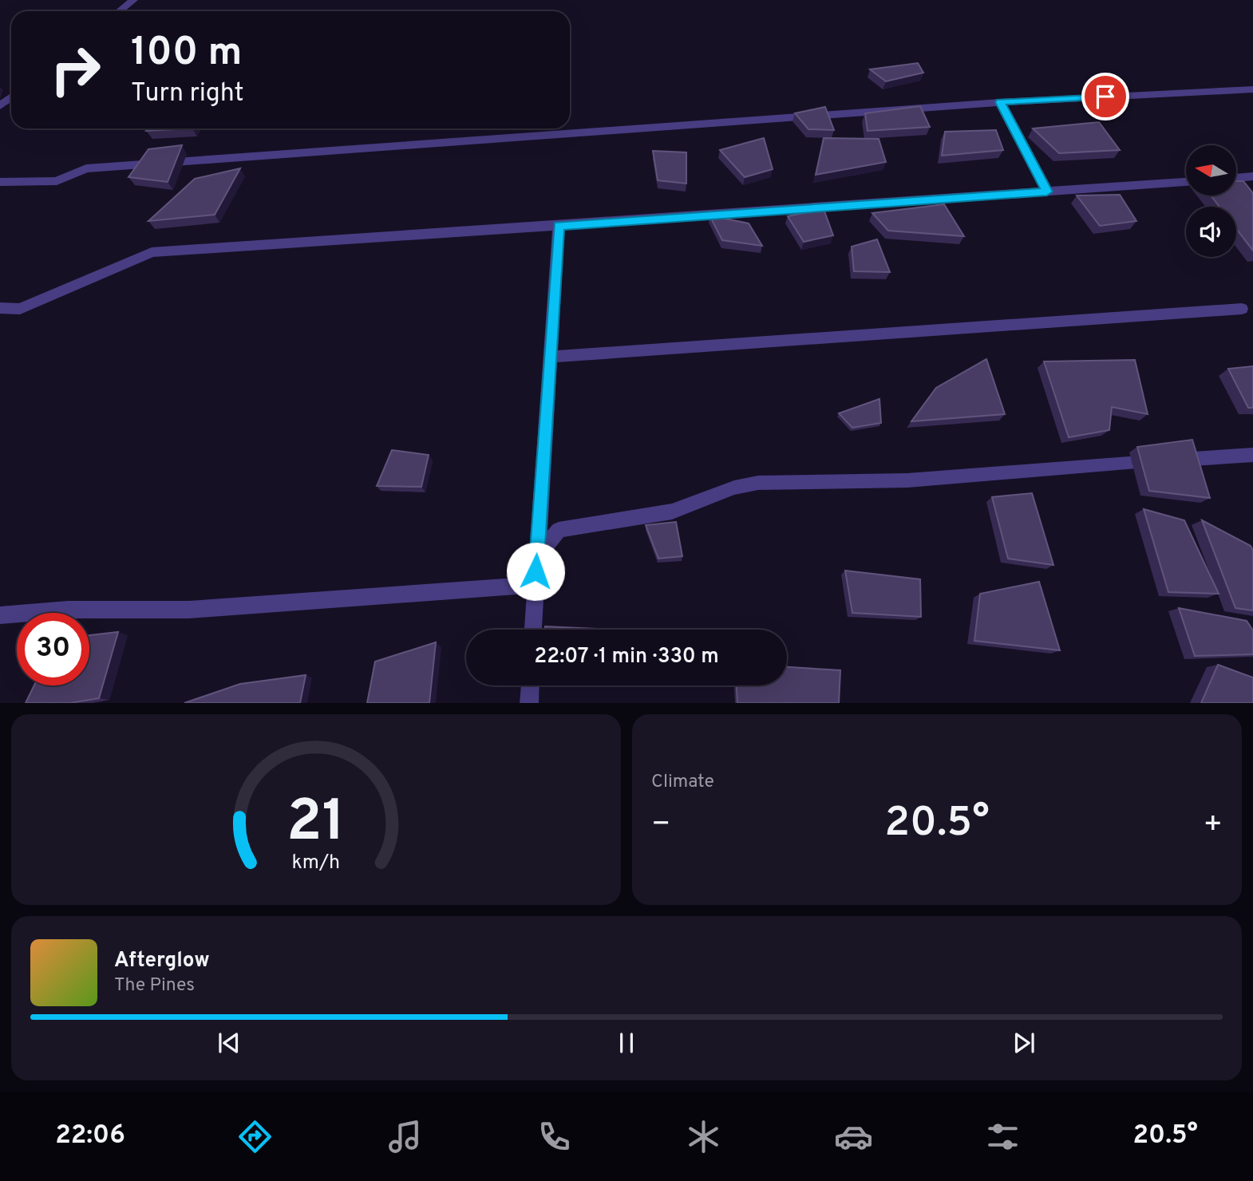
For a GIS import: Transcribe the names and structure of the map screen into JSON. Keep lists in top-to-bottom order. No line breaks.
{"north":"left","page":{"turn":["100 m","Turn right"],"limit":"30","trip":"22:07 · 1 min · 330 m","tile":"Climate","heat":["−","20.5°","+"],"song":["Afterglow","The Pines"],"tabs":["22:06","20.5°"],"gauge":["21","km/h"]}}
